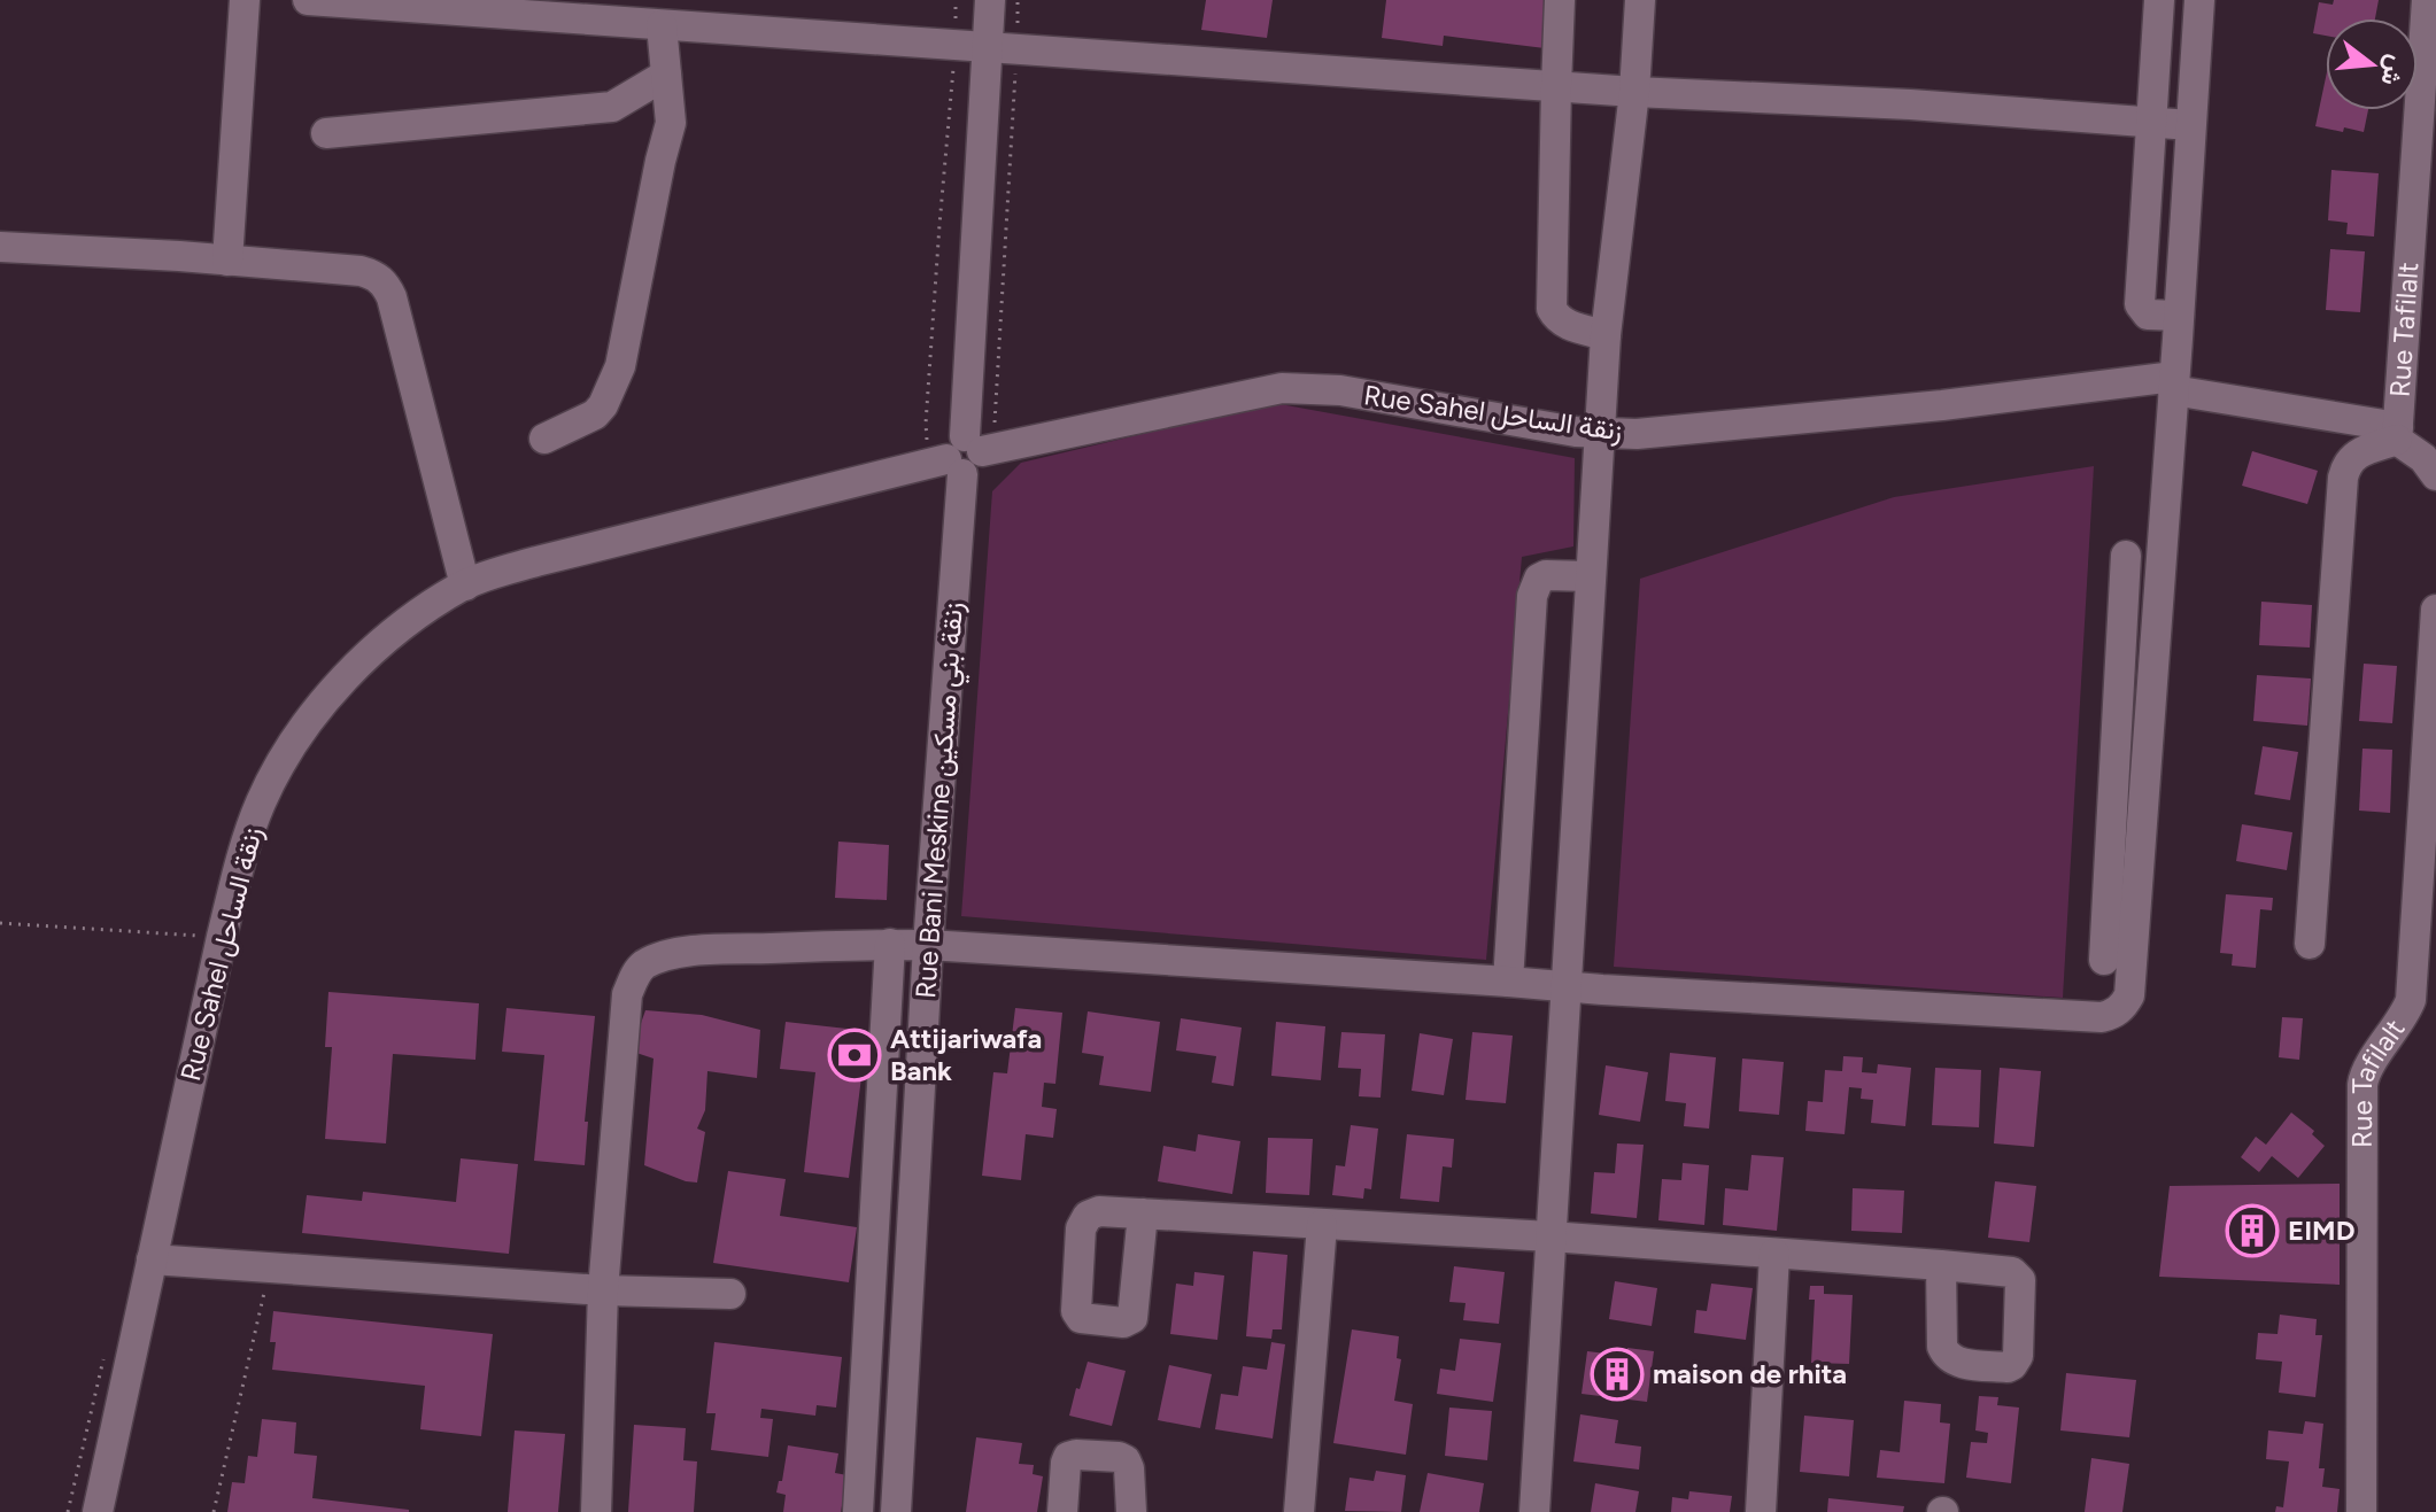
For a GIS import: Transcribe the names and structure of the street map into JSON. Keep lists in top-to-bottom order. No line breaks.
{"streets":{"street":["Rue Tafilalt","Rue Sahel زنقة الساحل","Rue Bani Meskine زنقة بني مسكين"]},"crossings":[["Rue Tafilalt","Rue Sahel زنقة الساحل"],["Rue Sahel زنقة الساحل","Rue Bani Meskine زنقة بني مسكين"]],"places":{"bank":["Attijariwafa Bank"],"building":["EIMD","maison de rhita"]},"north":"right"}
